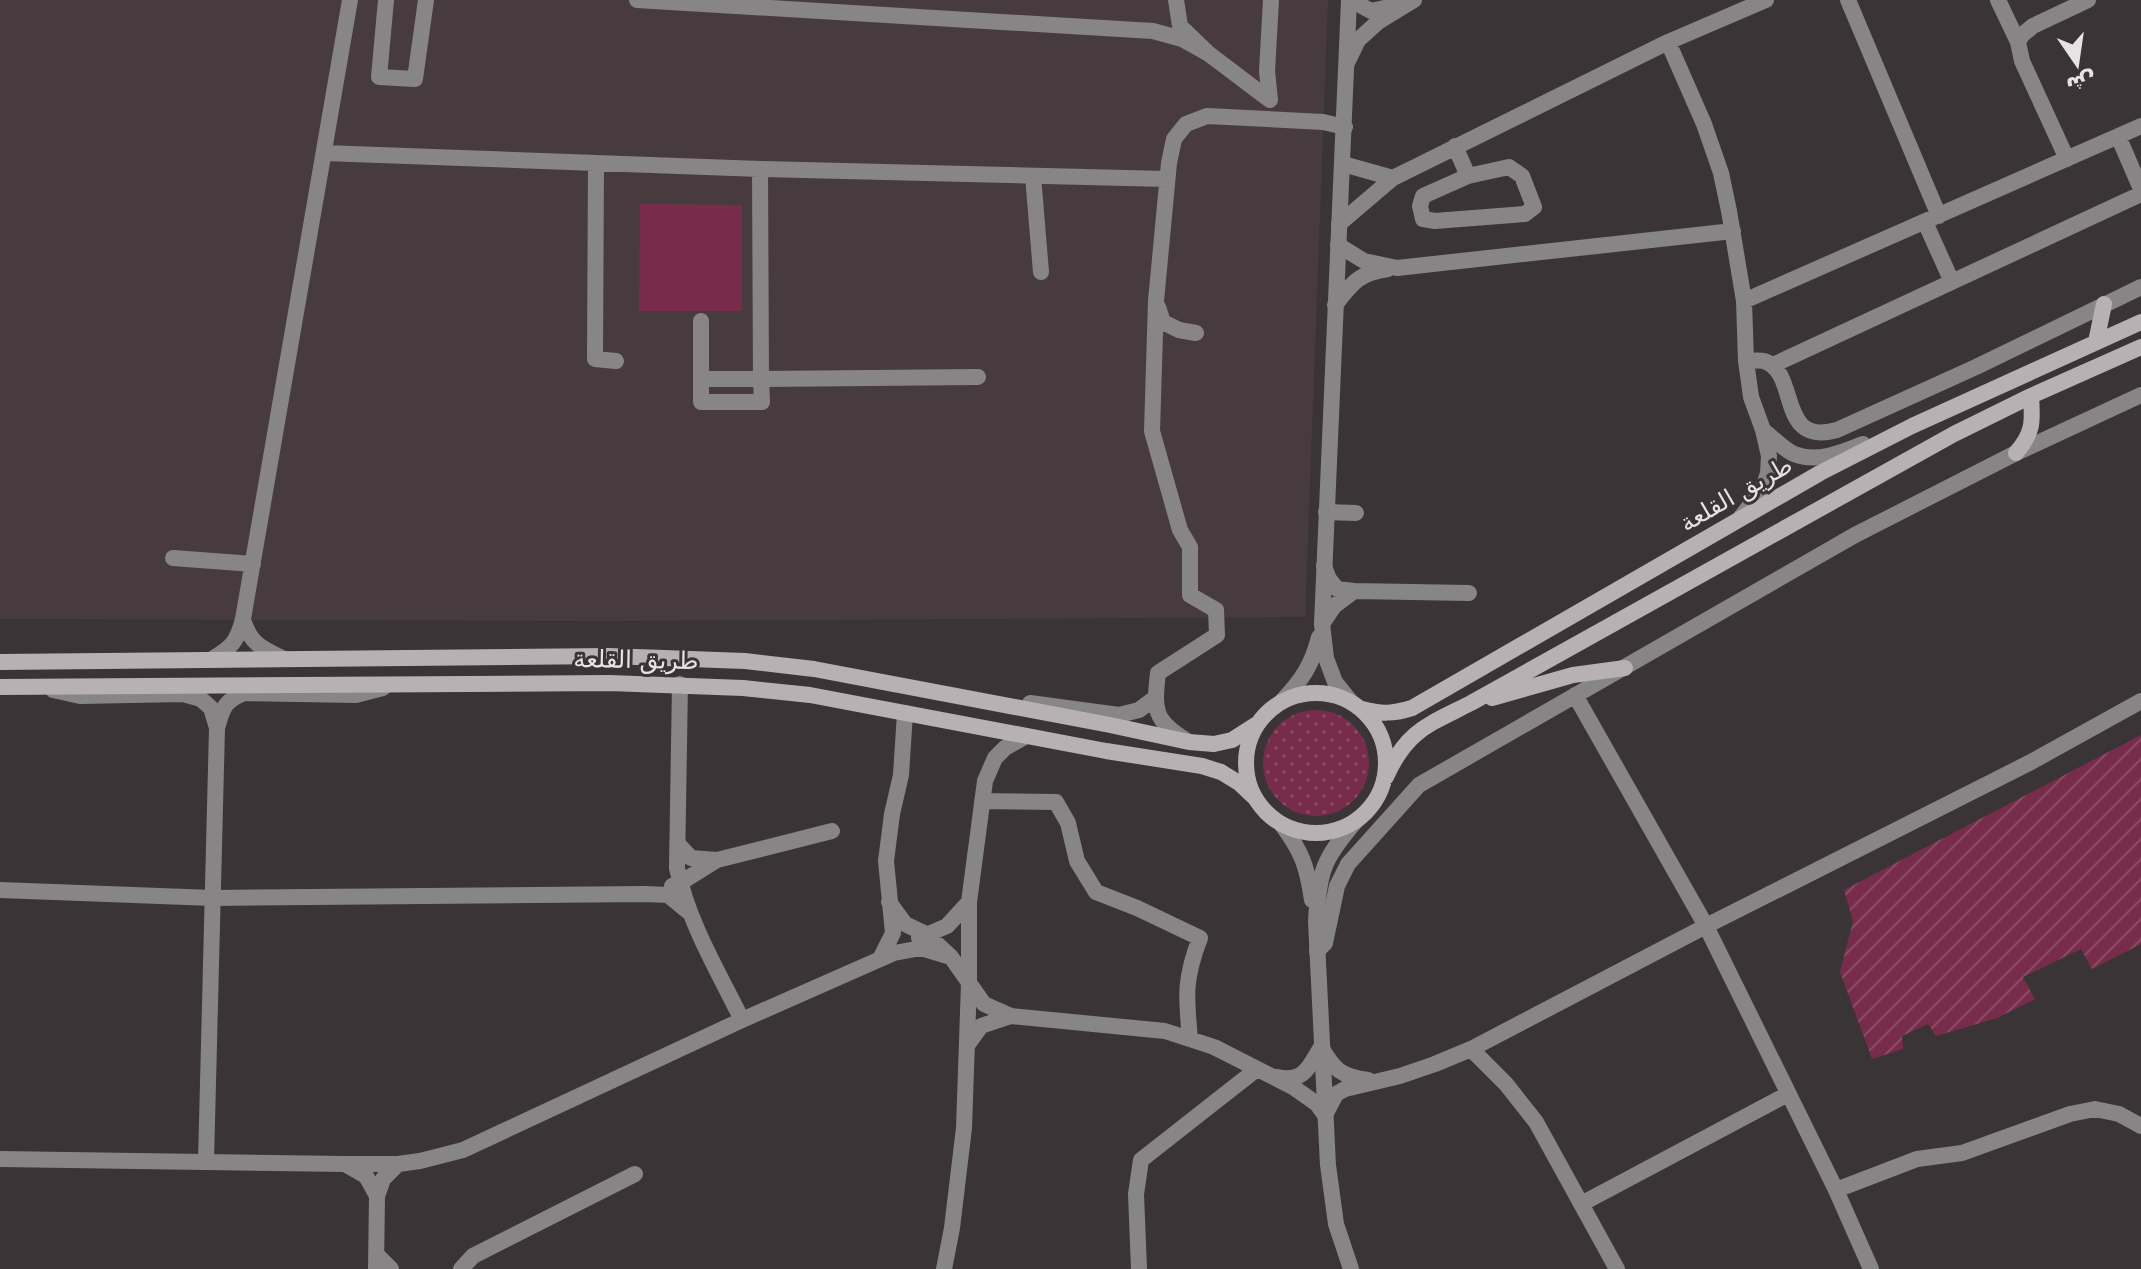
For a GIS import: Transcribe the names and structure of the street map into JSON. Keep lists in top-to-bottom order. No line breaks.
{"streets":{"main road":["طريق القلعة"]},"north":"bottom"}
